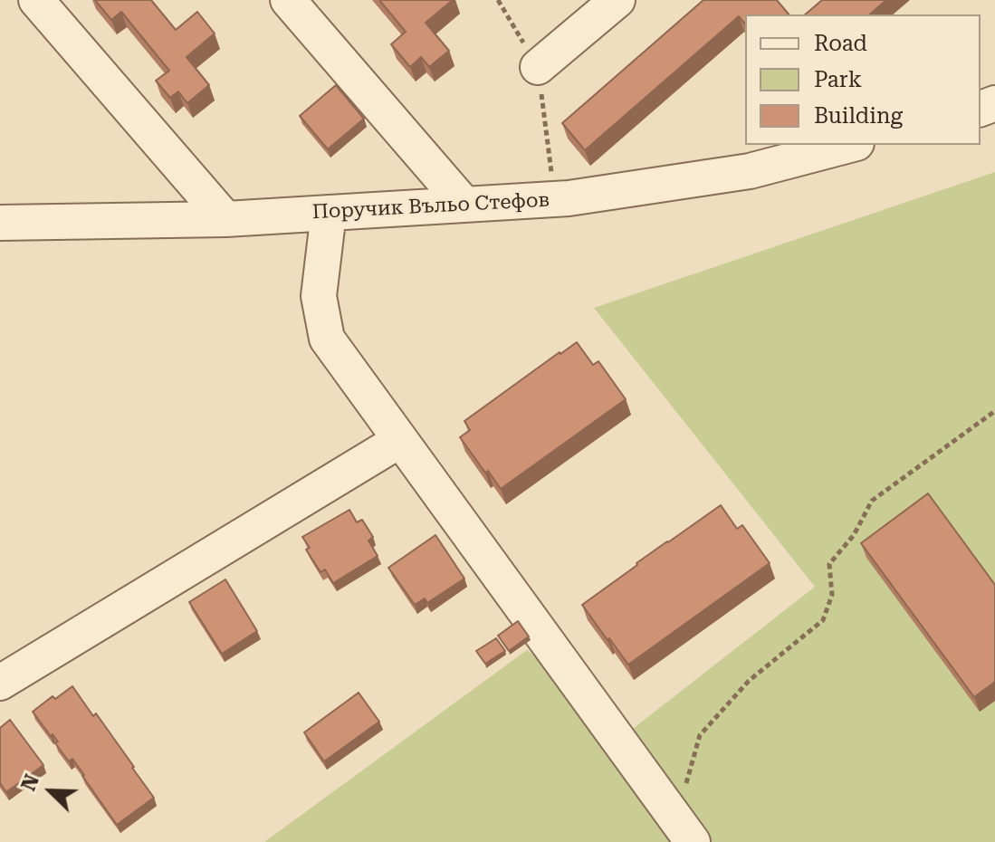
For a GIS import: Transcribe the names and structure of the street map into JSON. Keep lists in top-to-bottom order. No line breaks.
{"streets":{"street":["Поручик Въльо Стефов"]},"legend":["Road","Park","Building"],"north":"top left"}
